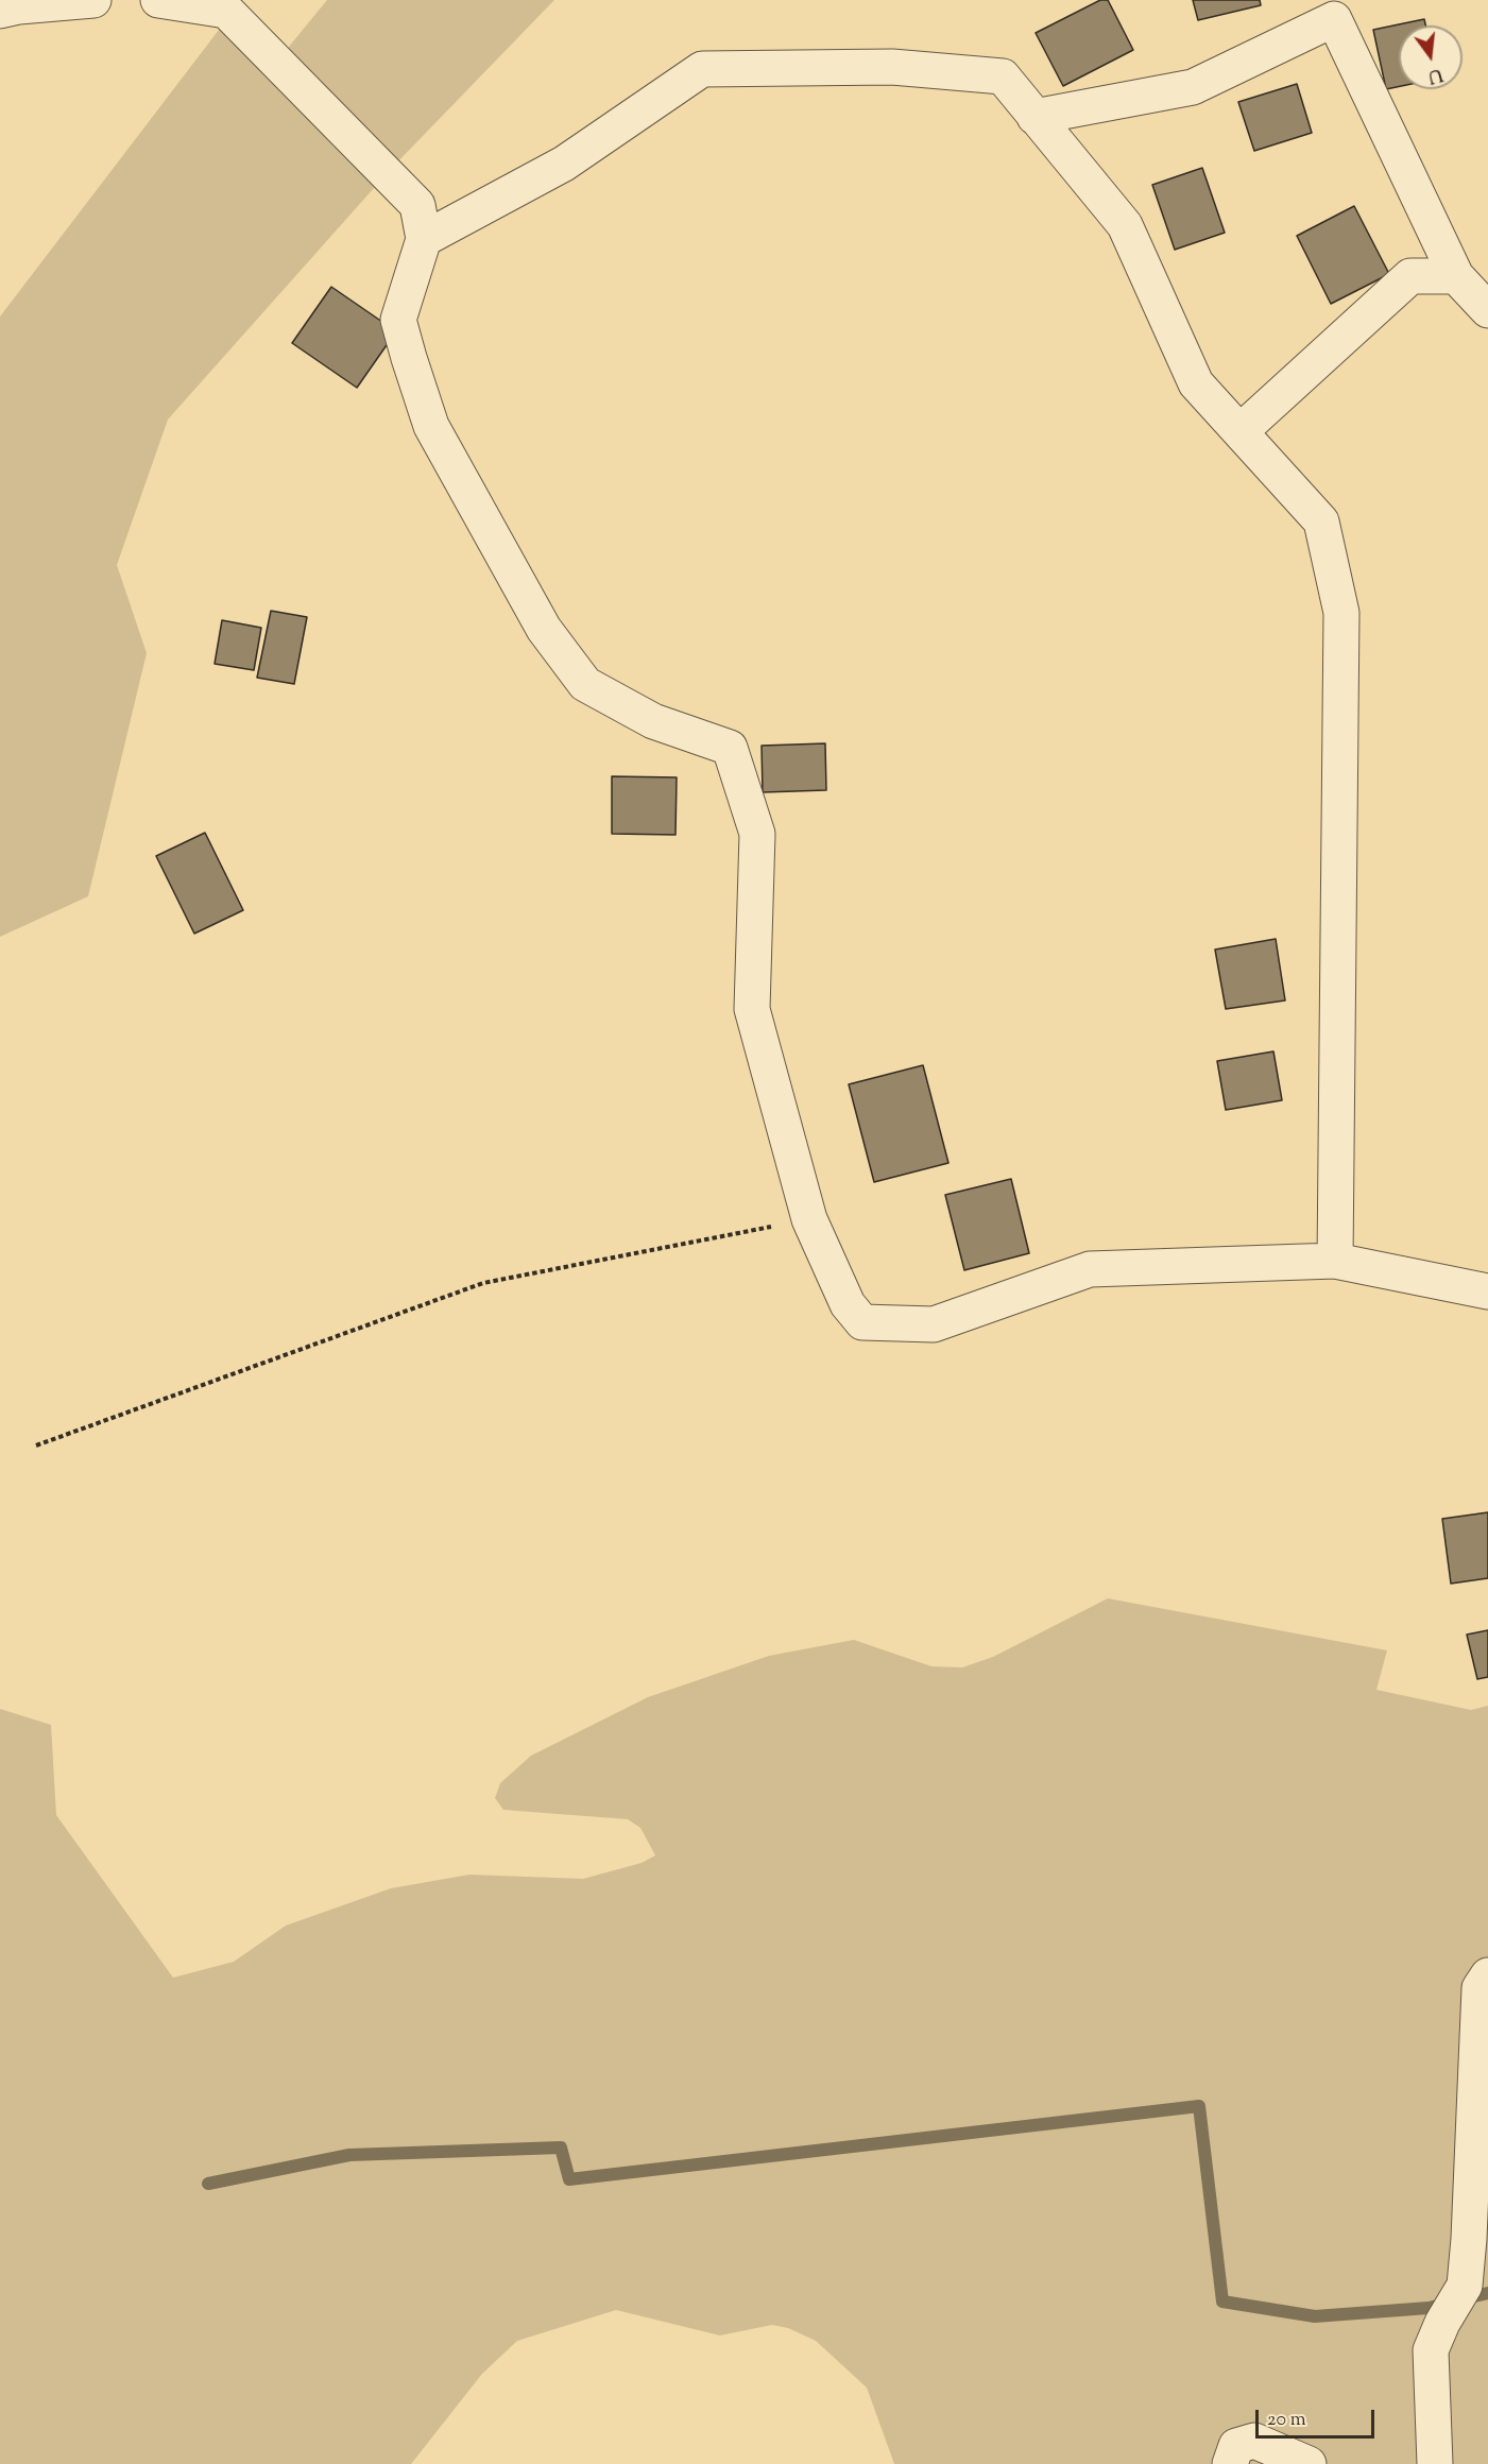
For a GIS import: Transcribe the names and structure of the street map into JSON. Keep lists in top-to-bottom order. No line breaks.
{"scale_bar":"20 m","north":"bottom"}
